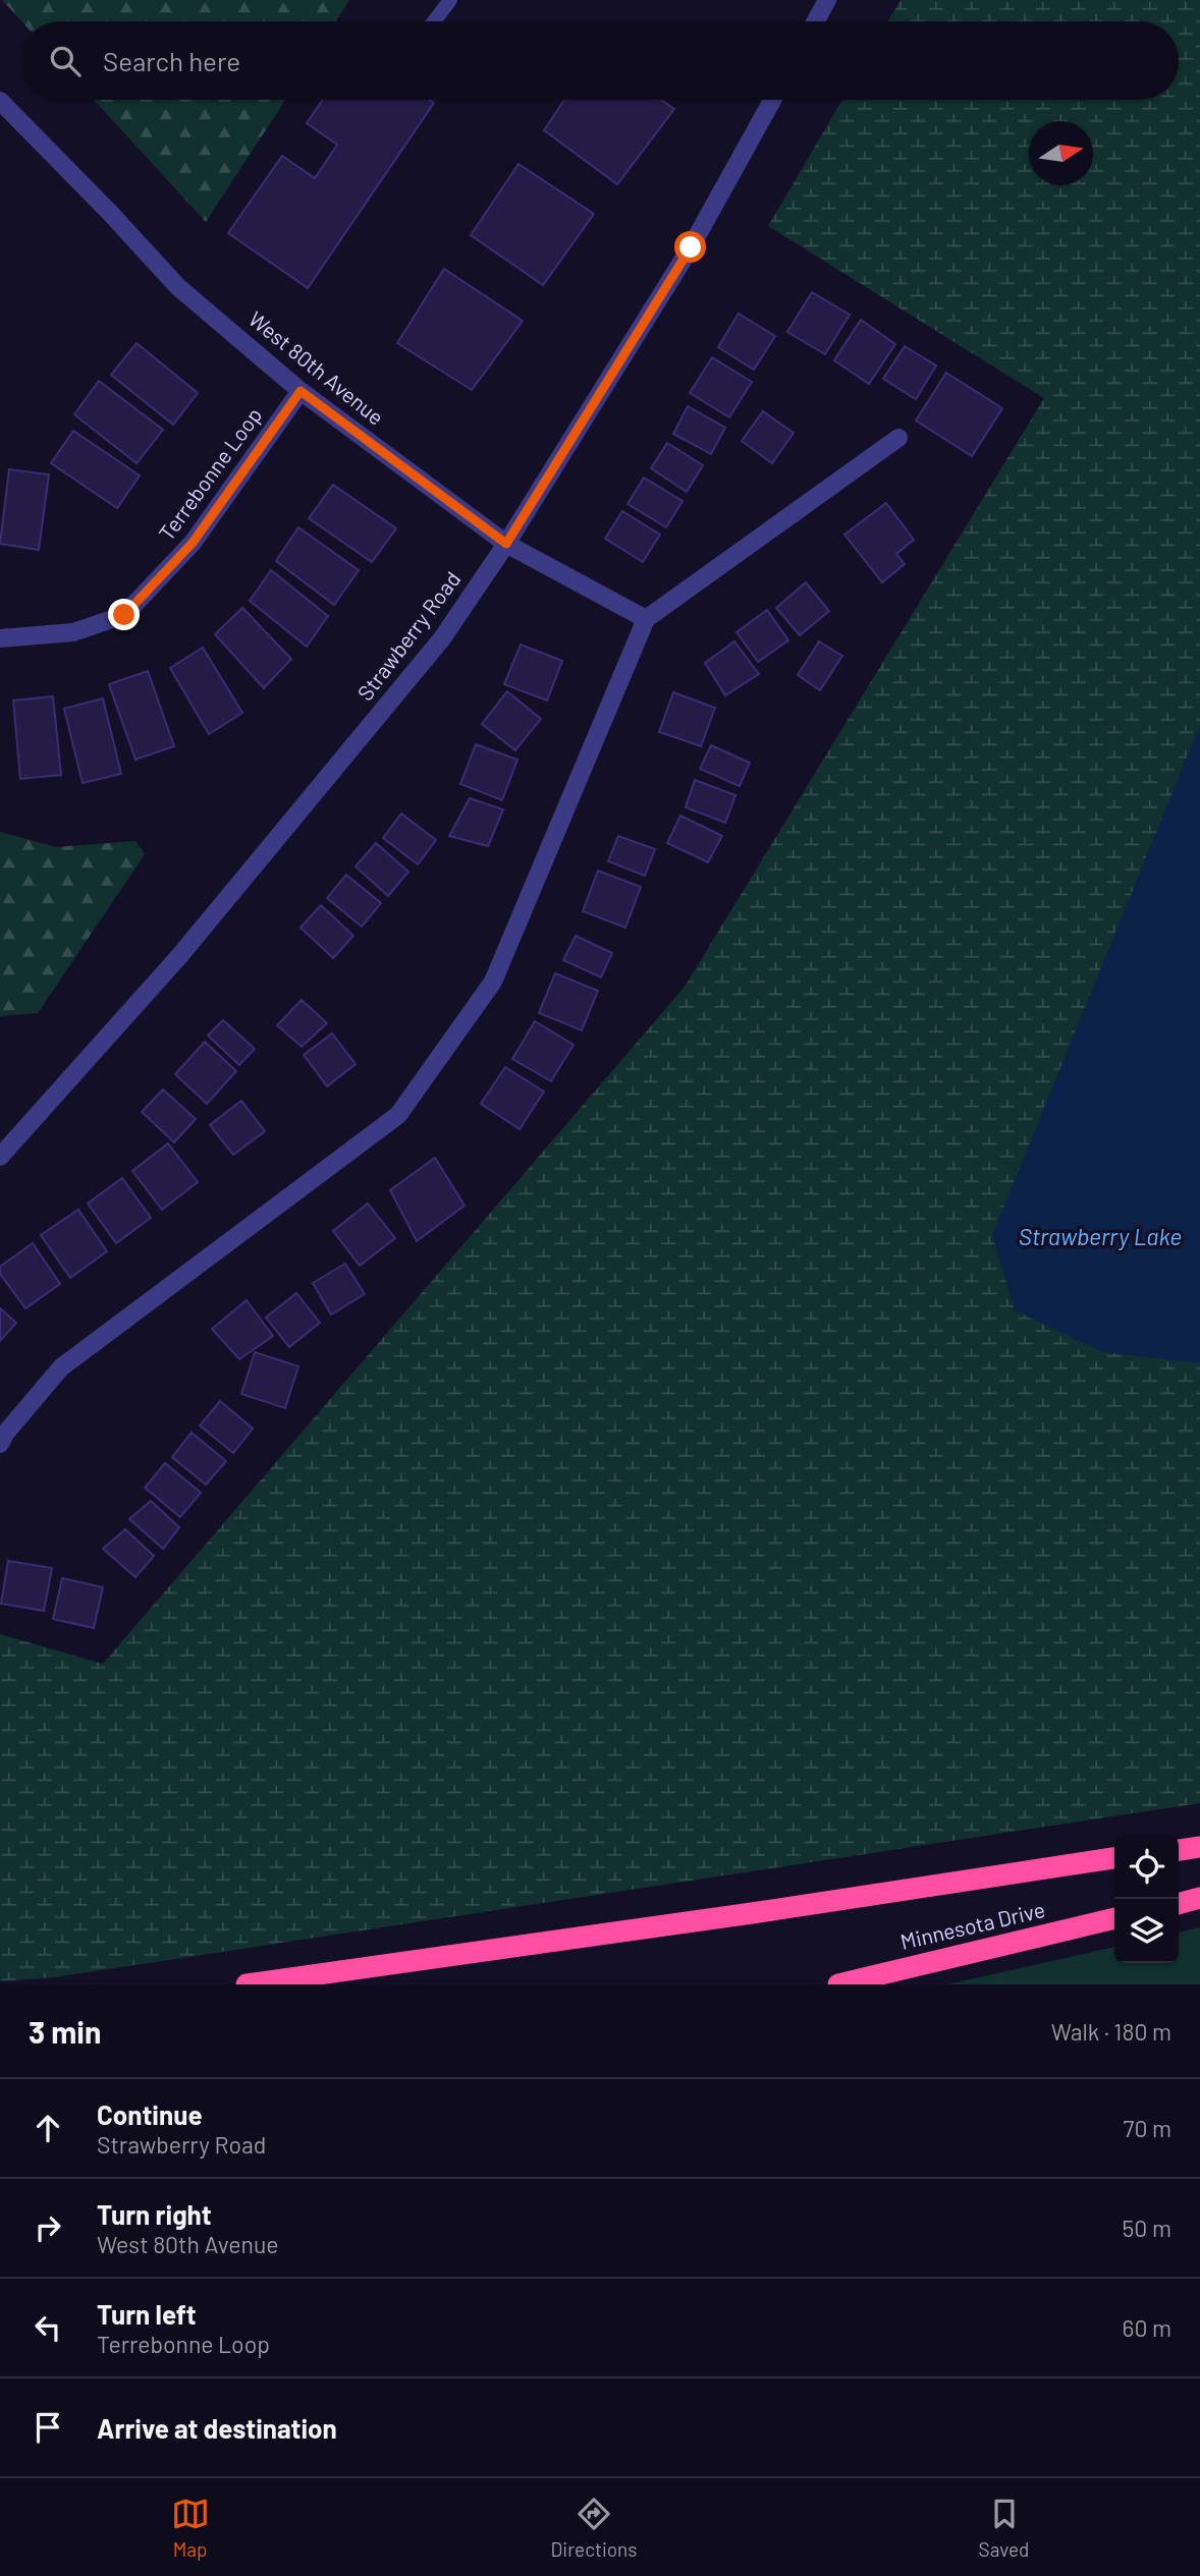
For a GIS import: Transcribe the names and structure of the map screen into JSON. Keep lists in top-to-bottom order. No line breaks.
{"streets":{"highway":["Minnesota Drive"],"street":["West 80th Avenue","Terrebonne Loop","Strawberry Road"]},"crossings":[["West 80th Avenue","Terrebonne Loop"],["West 80th Avenue","Strawberry Road"]],"water":["Strawberry Lake"],"north":"right","page":{"search":"Search here","heading":["3 min","Walk · 180 m"],"list":[["Continue","Strawberry Road","70 m"],["Turn right","West 80th Avenue","50 m"],["Turn left","Terrebonne Loop","60 m"],"Arrive at destination"],"nav":["Map","Directions","Saved"]}}
